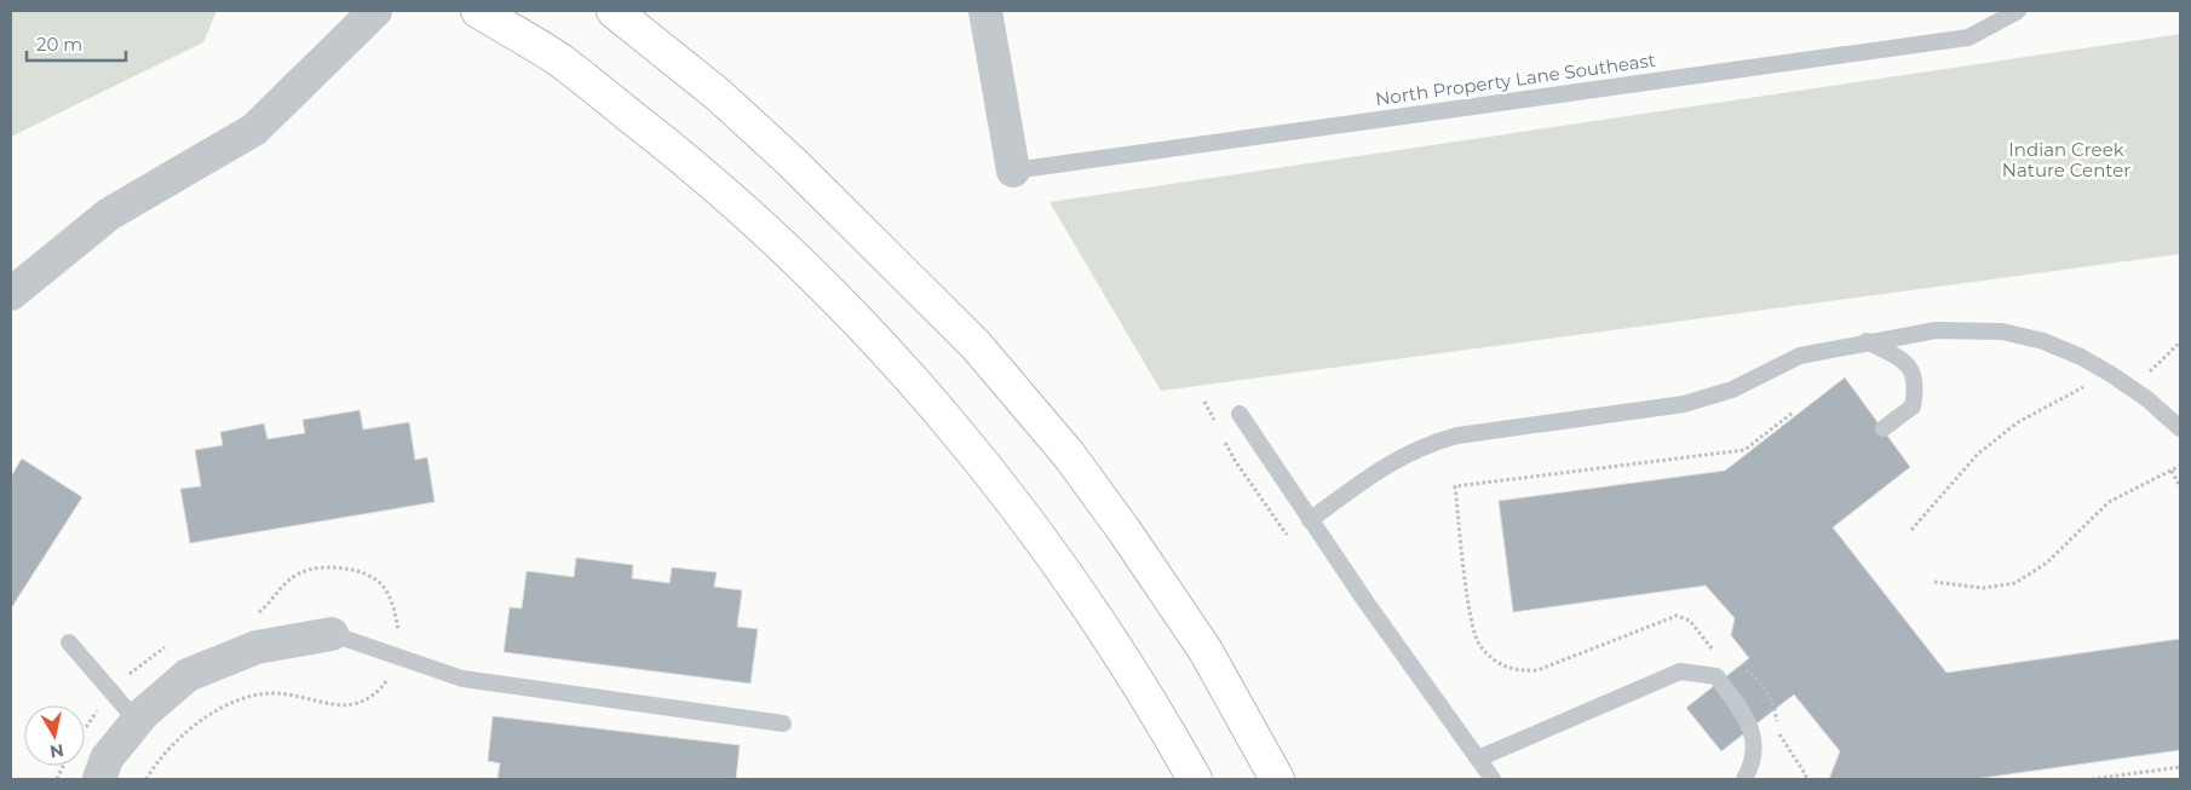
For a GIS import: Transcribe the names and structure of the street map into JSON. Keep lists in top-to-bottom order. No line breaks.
{"streets":{"lane":["North Property Lane Southeast"]},"parks":["Indian Creek Nature Center"],"scale_bar":"20 m","north":"bottom"}
